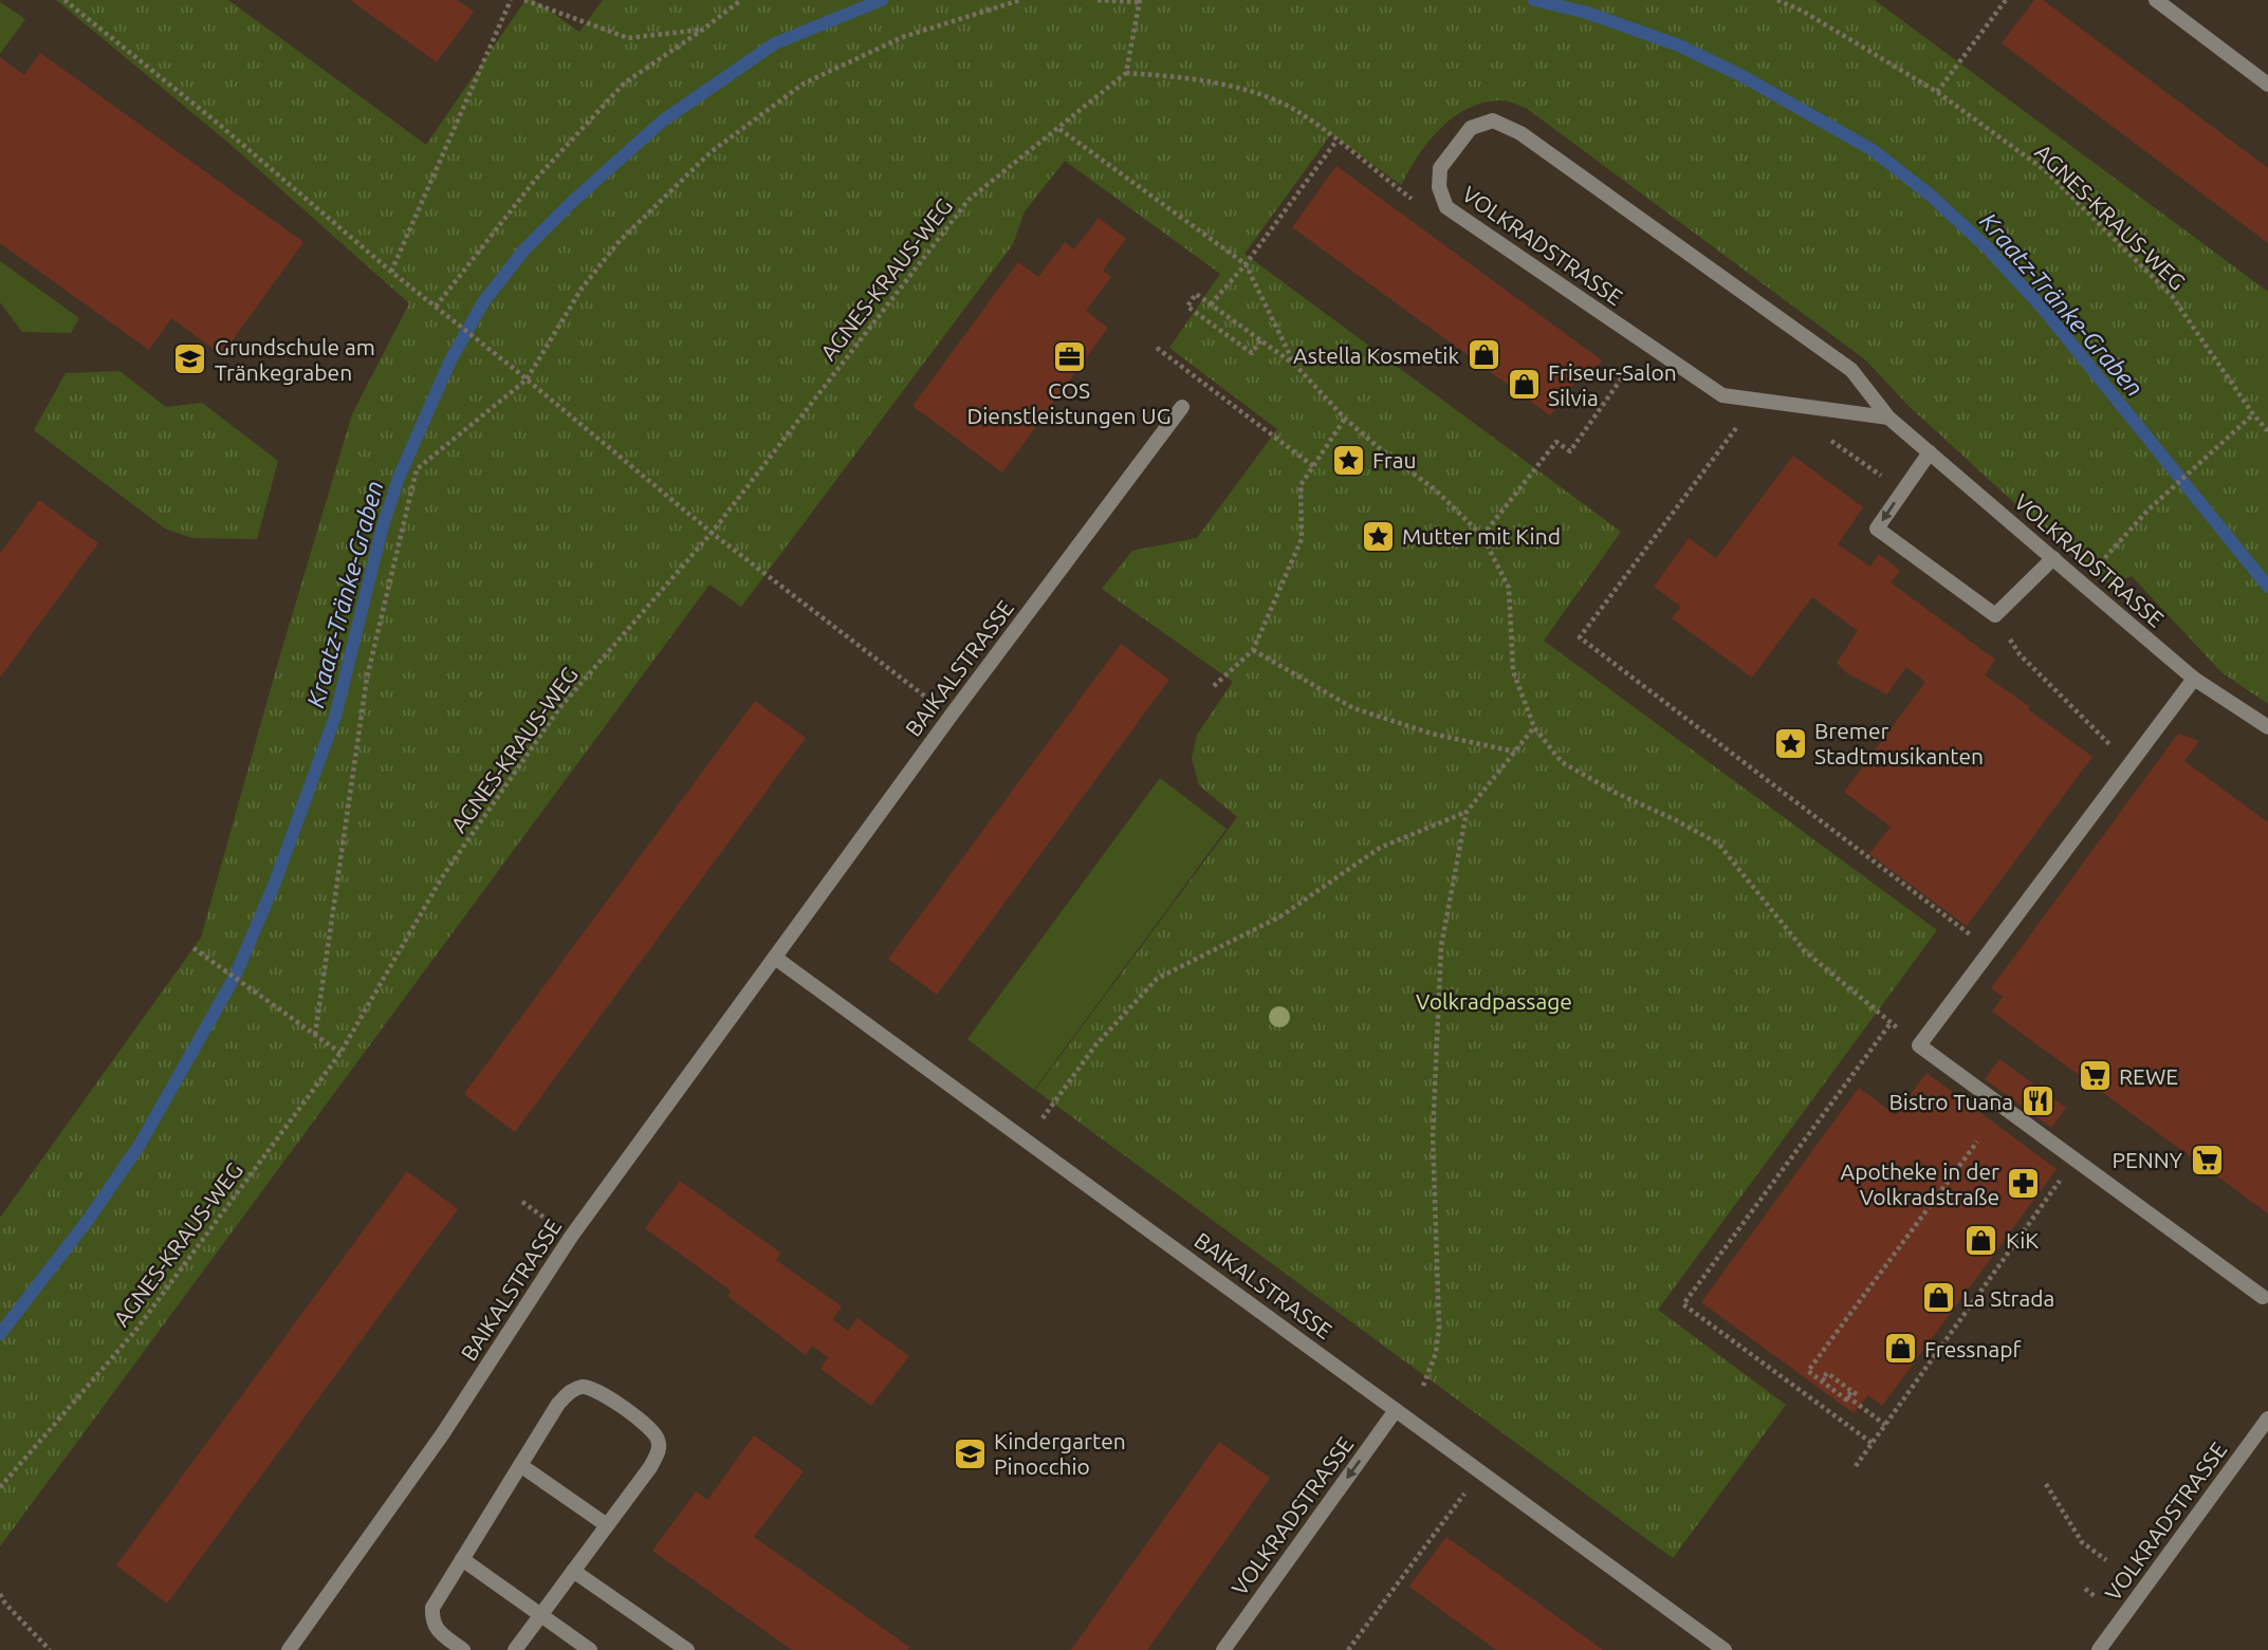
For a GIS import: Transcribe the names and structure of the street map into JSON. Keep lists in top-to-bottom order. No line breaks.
{"streets":{"street":["VOLKRADSTRASSE","BAIKALSTRASSE"],"path":["AGNES-KRAUS-WEG"]},"crossings":[["VOLKRADSTRASSE","BAIKALSTRASSE"]],"water":["Kraatz-Tränke-Graben"],"parks":["Volkradpassage"],"places":{"shop":["Astella Kosmetik","Friseur-Salon Silvia","KiK","La Strada","Fressnapf"],"office":["COS Dienstleistungen UG"],"school or university":["Grundschule am Tränkegraben","Kindergarten Pinocchio"],"place":["Frau","Mutter mit Kind","Bremer Stadtmusikanten"],"supermarket":["REWE","PENNY"],"restaurant":["Bistro Tuana"],"pharmacy":["Apotheke in der Volkradstraße"]}}
